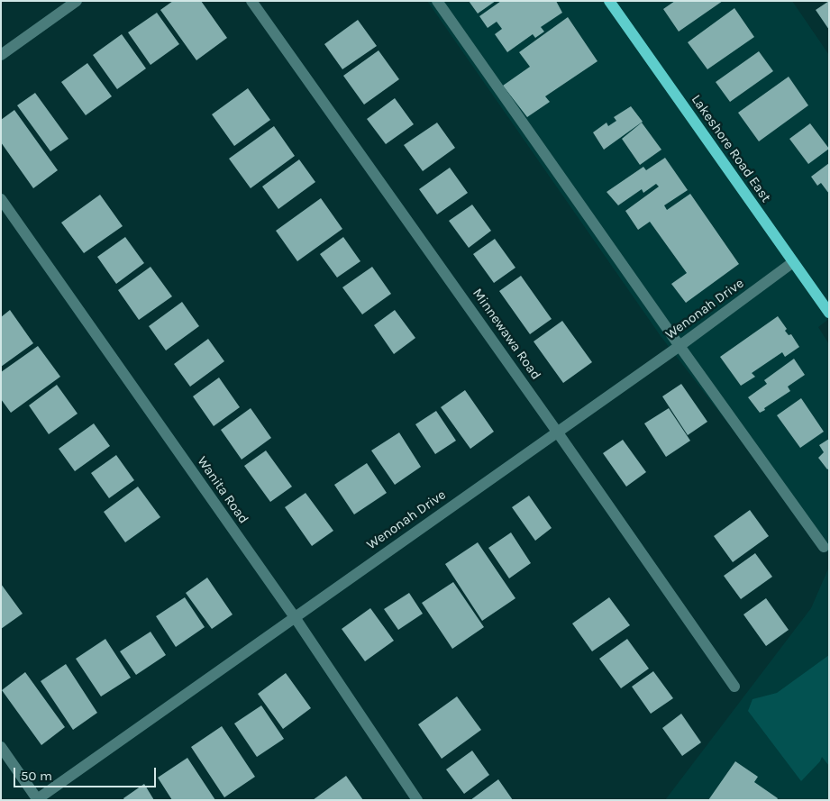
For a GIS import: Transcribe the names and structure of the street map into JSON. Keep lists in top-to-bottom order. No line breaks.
{"streets":{"main road":["Lakeshore Road East"],"street":["Wenonah Drive","Minnewawa Road","Wanita Road"]},"crossings":[["Lakeshore Road East","Wenonah Drive"],["Wenonah Drive","Minnewawa Road"],["Wenonah Drive","Wanita Road"]],"scale_bar":"50 m"}
